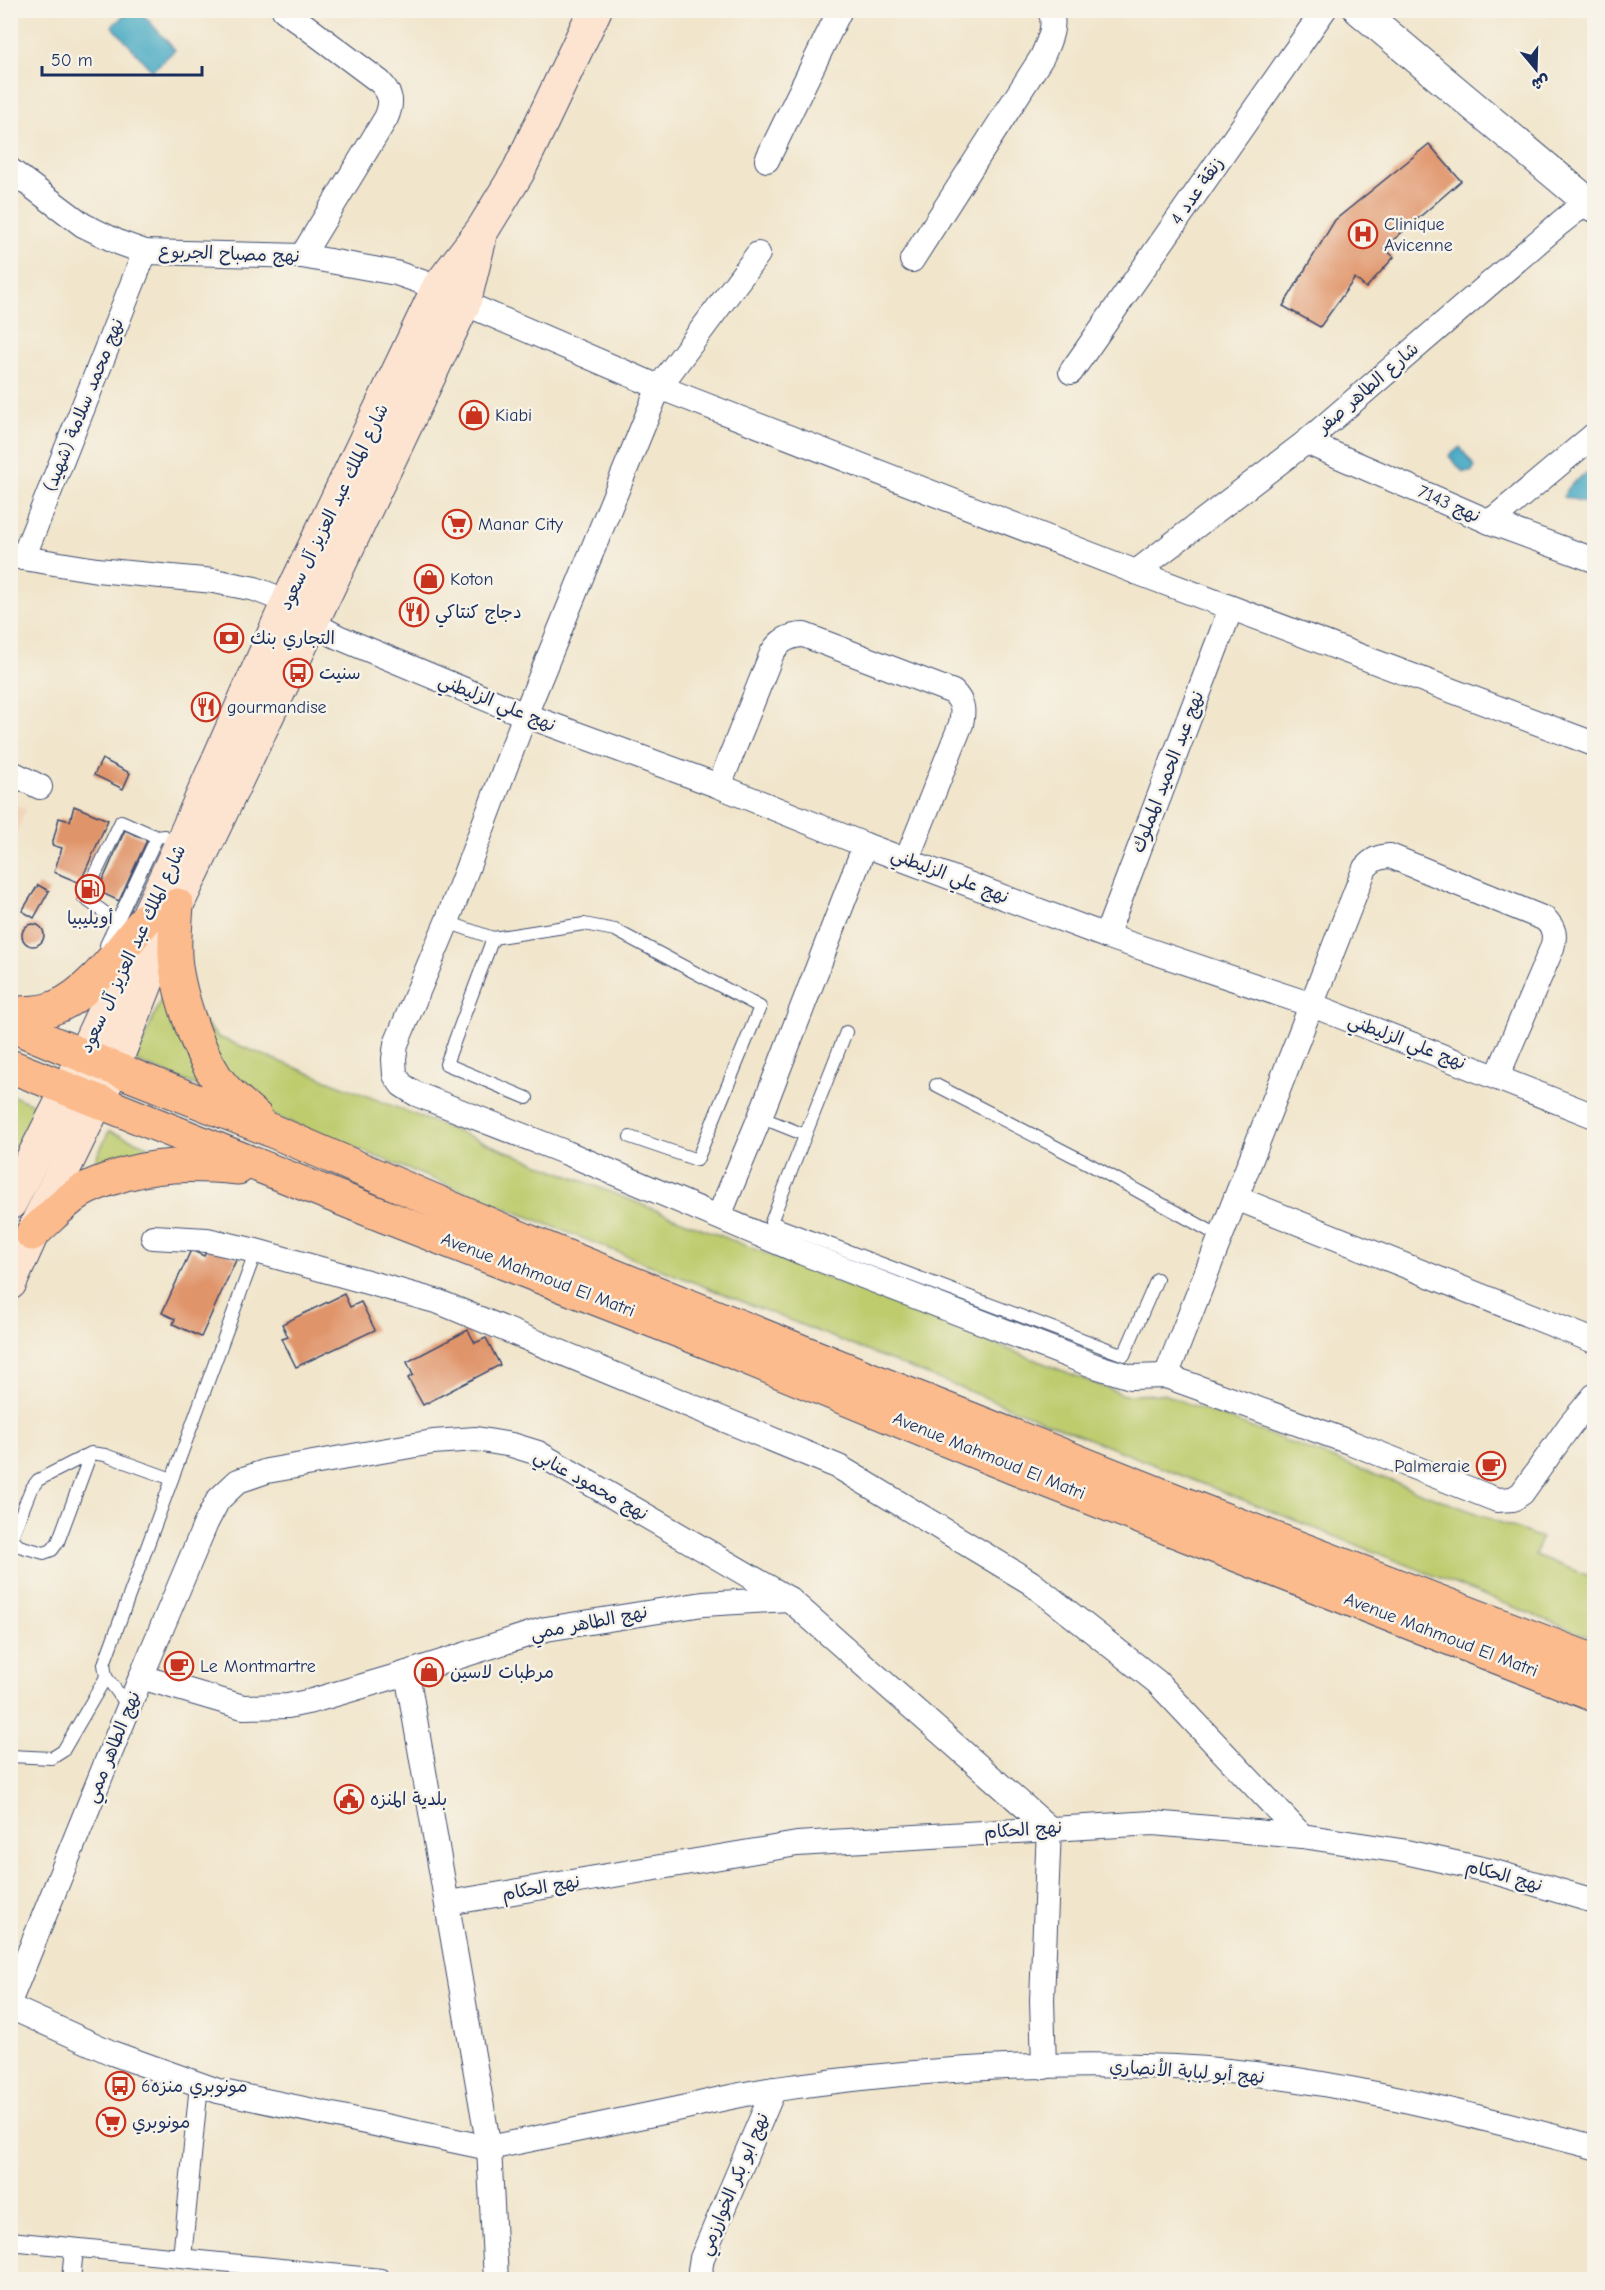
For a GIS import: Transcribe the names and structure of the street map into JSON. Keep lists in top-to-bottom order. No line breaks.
{"streets":{"highway":["Avenue Mahmoud El Matri"],"main road":["شارع الملك عبد العزيز آل سعود"],"street":["زنقة عدد 4","نهج مصباح الجربوع","شارع الطاهر صفر","نهج محمد سلامة (شهيد)","نهج 7143","نهج علي الزليطني","نهج عبد الحميد المملوك","نهج محمود عنابي","نهج الطاهر ممي","نهج الحكام","نهج أبو لبابة الأنصاري","نهج ابو بكر الخوارزمي"]},"crossings":[["نهج مصباح الجربوع","شارع الطاهر صفر"],["نهج مصباح الجربوع","نهج محمد سلامة (شهيد)"],["نهج مصباح الجربوع","شارع الملك عبد العزيز آل سعود"],["نهج مصباح الجربوع","نهج عبد الحميد المملوك"],["شارع الطاهر صفر","نهج 7143"],["نهج محمد سلامة (شهيد)","نهج علي الزليطني"],["شارع الملك عبد العزيز آل سعود","نهج علي الزليطني"],["شارع الملك عبد العزيز آل سعود","Avenue Mahmoud El Matri"],["نهج علي الزليطني","نهج عبد الحميد المملوك"],["نهج محمود عنابي","نهج الطاهر ممي"],["نهج محمود عنابي","نهج الحكام"],["نهج أبو لبابة الأنصاري","نهج ابو بكر الخوارزمي"]],"places":{"hospital":["Clinique Avicenne"],"shop":["Kiabi","Koton","مرطبات لاسين"],"supermarket":["Manar City","مونوبري"],"restaurant":["دجاج كنتاكي","gourmandise"],"bank":["التجاري بنك"],"bus stop":["سنيت","مونوبري منزه6"],"fuel station":["أويليبيا"],"cafe":["Palmeraie","Le Montmartre"],"public building":["بلدية المنزه"]},"scale_bar":"50 m","north":"bottom"}
